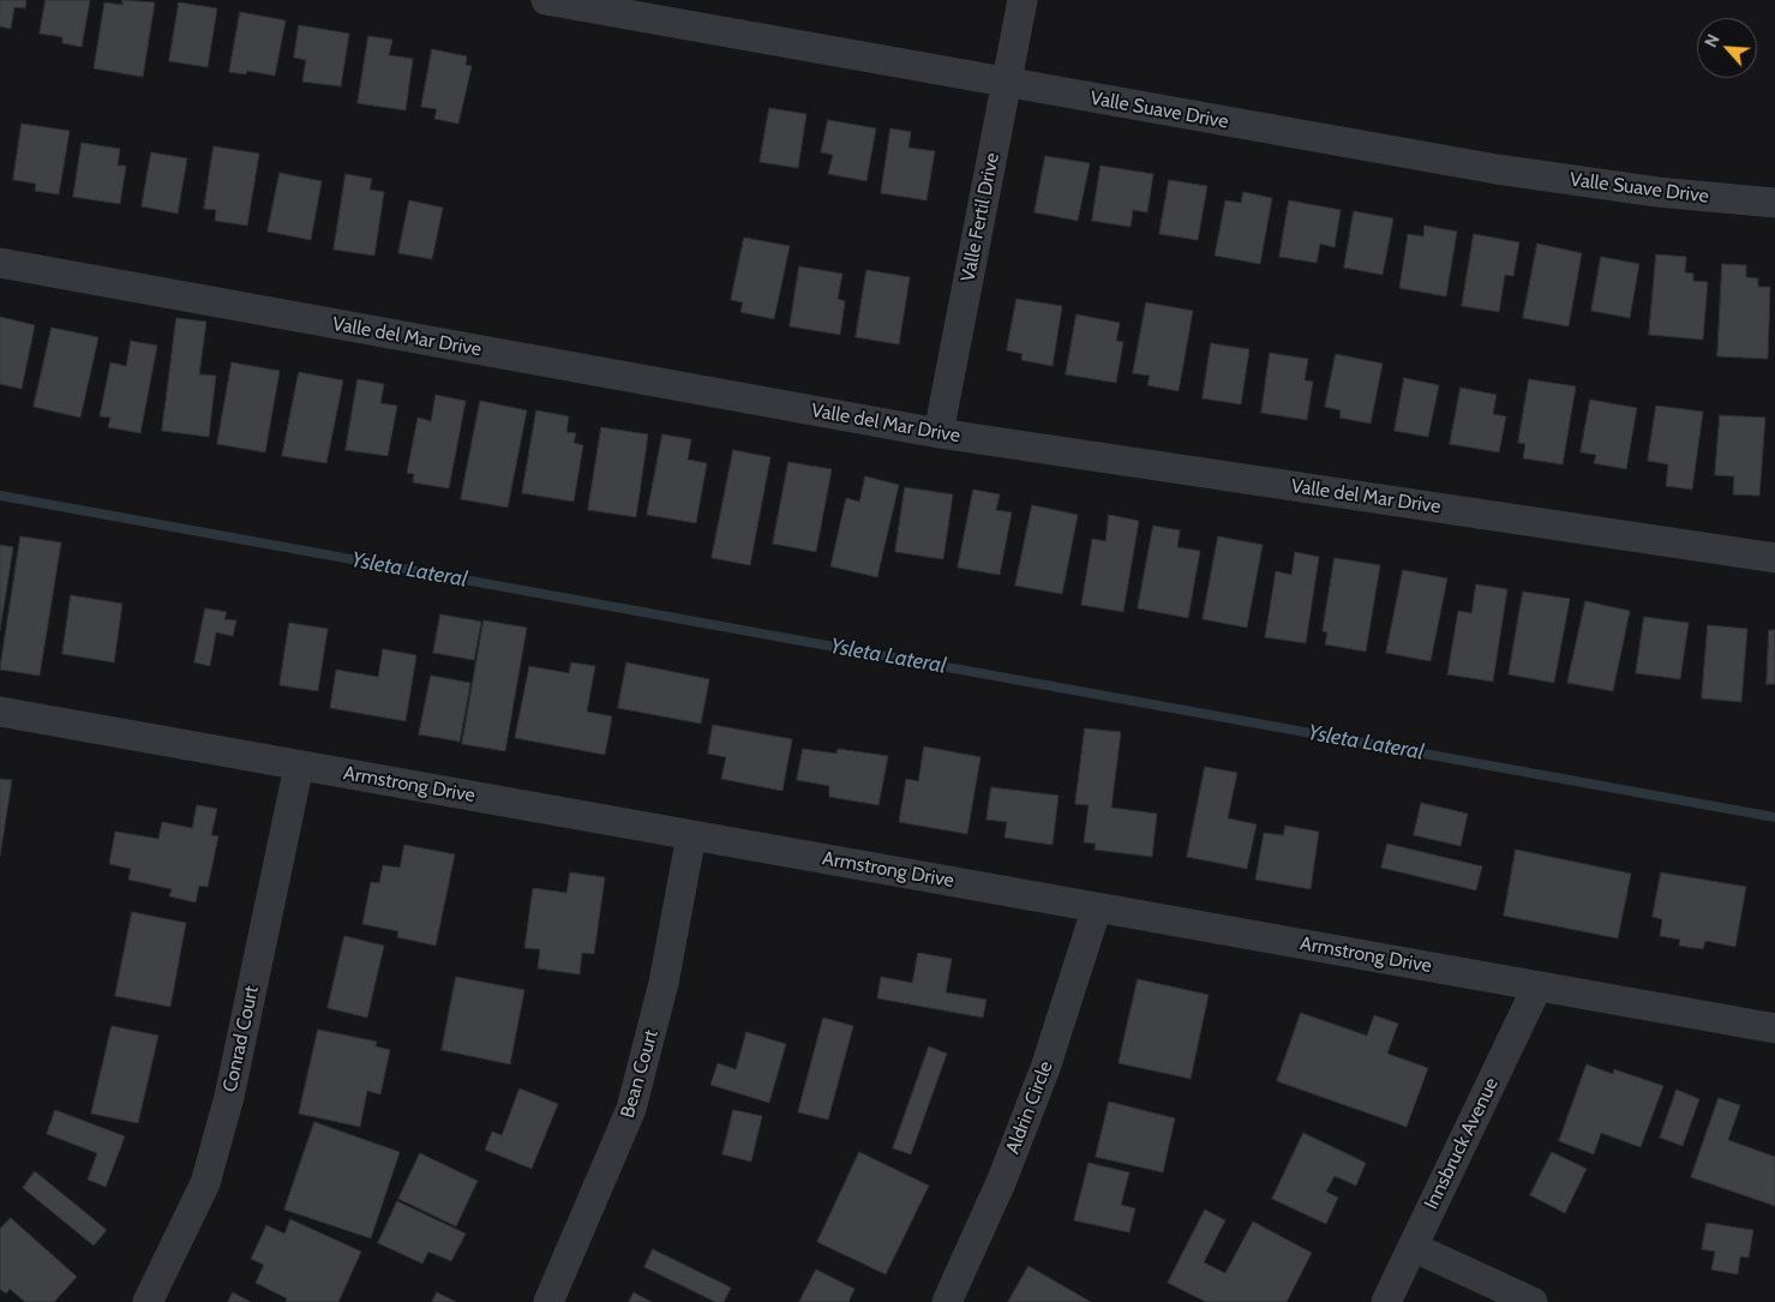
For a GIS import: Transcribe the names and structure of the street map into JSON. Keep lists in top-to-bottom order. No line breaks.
{"streets":{"street":["Valle Suave Drive","Valle Fertil Drive","Valle del Mar Drive","Armstrong Drive","Conrad Court","Bean Court","Aldrin Circle","Innsbruck Avenue"]},"crossings":[["Valle Suave Drive","Valle Fertil Drive"],["Valle Fertil Drive","Valle del Mar Drive"],["Armstrong Drive","Conrad Court"],["Armstrong Drive","Bean Court"],["Armstrong Drive","Aldrin Circle"],["Armstrong Drive","Innsbruck Avenue"]],"water":["Ysleta Lateral"],"north":"top left"}
